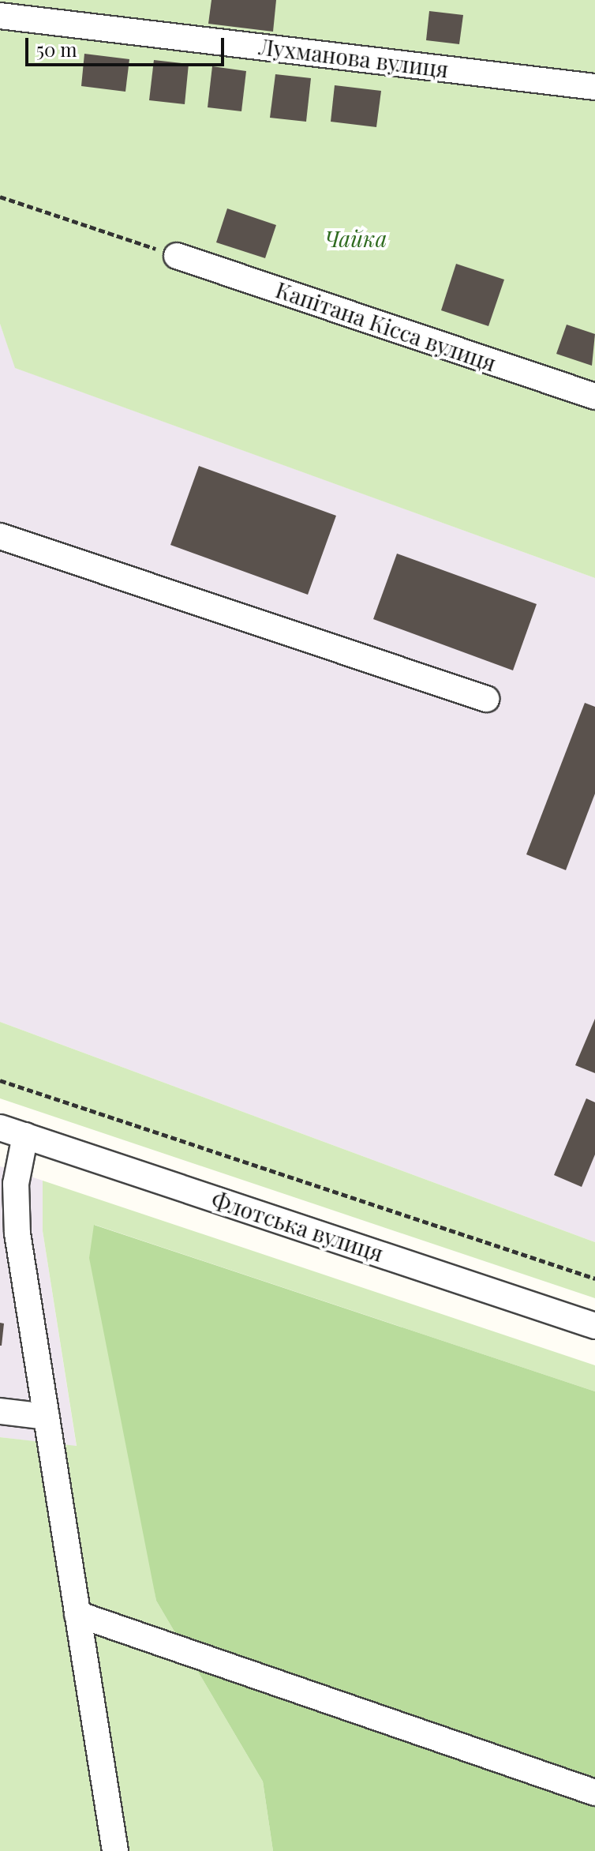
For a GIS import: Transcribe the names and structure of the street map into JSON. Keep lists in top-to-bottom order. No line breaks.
{"streets":{"street":["Лухманова вулиця","Капітана Кісса вулиця","Флотська вулиця"]},"parks":["Чайка"],"scale_bar":"50 m"}
